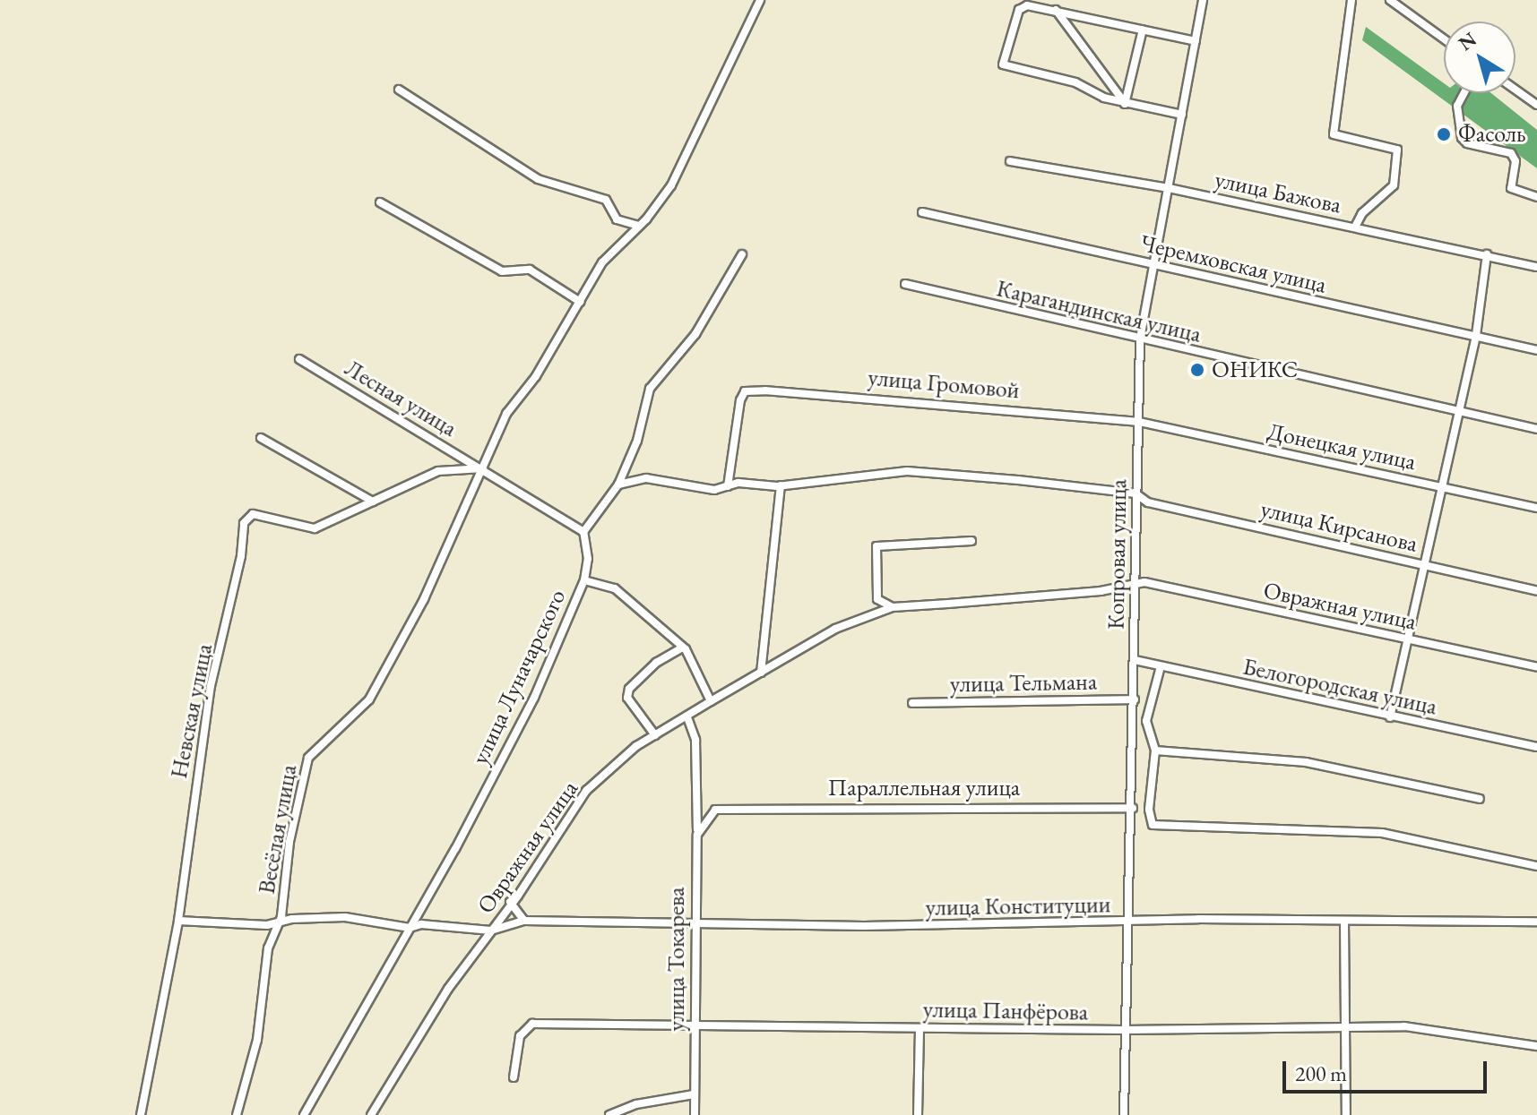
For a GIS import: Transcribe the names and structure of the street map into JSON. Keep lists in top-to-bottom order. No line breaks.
{"streets":{"street":["улица Бажова","Черемховская улица","Карагандинская улица","улица Громовой","Лесная улица","Донецкая улица","улица Кирсанова","Копровая улица","Овражная улица","улица Луначарского","улица Тельмана","Белогородская улица","Невская улица","Параллельная улица","Весёлая улица","улица Конституции","улица Токарева","улица Панфёрова"]},"crossings":[["улица Бажова","Копровая улица"],["Черемховская улица","Копровая улица"],["Карагандинская улица","Копровая улица"],["улица Громовой","Донецкая улица"],["улица Громовой","улица Кирсанова"],["улица Громовой","Копровая улица"],["Лесная улица","улица Луначарского"],["Лесная улица","Весёлая улица"],["Донецкая улица","Копровая улица"],["улица Кирсанова","Копровая улица"],["Копровая улица","Овражная улица"],["Копровая улица","улица Тельмана"],["Копровая улица","Белогородская улица"],["Копровая улица","Параллельная улица"],["Копровая улица","улица Конституции"],["Копровая улица","улица Панфёрова"],["Овражная улица","улица Конституции"],["Овражная улица","улица Токарева"],["Параллельная улица","улица Токарева"],["улица Конституции","улица Токарева"],["улица Токарева","улица Панфёрова"]],"places":["Фасоль","ОНИКС"],"scale_bar":"200 m","north":"top left"}
